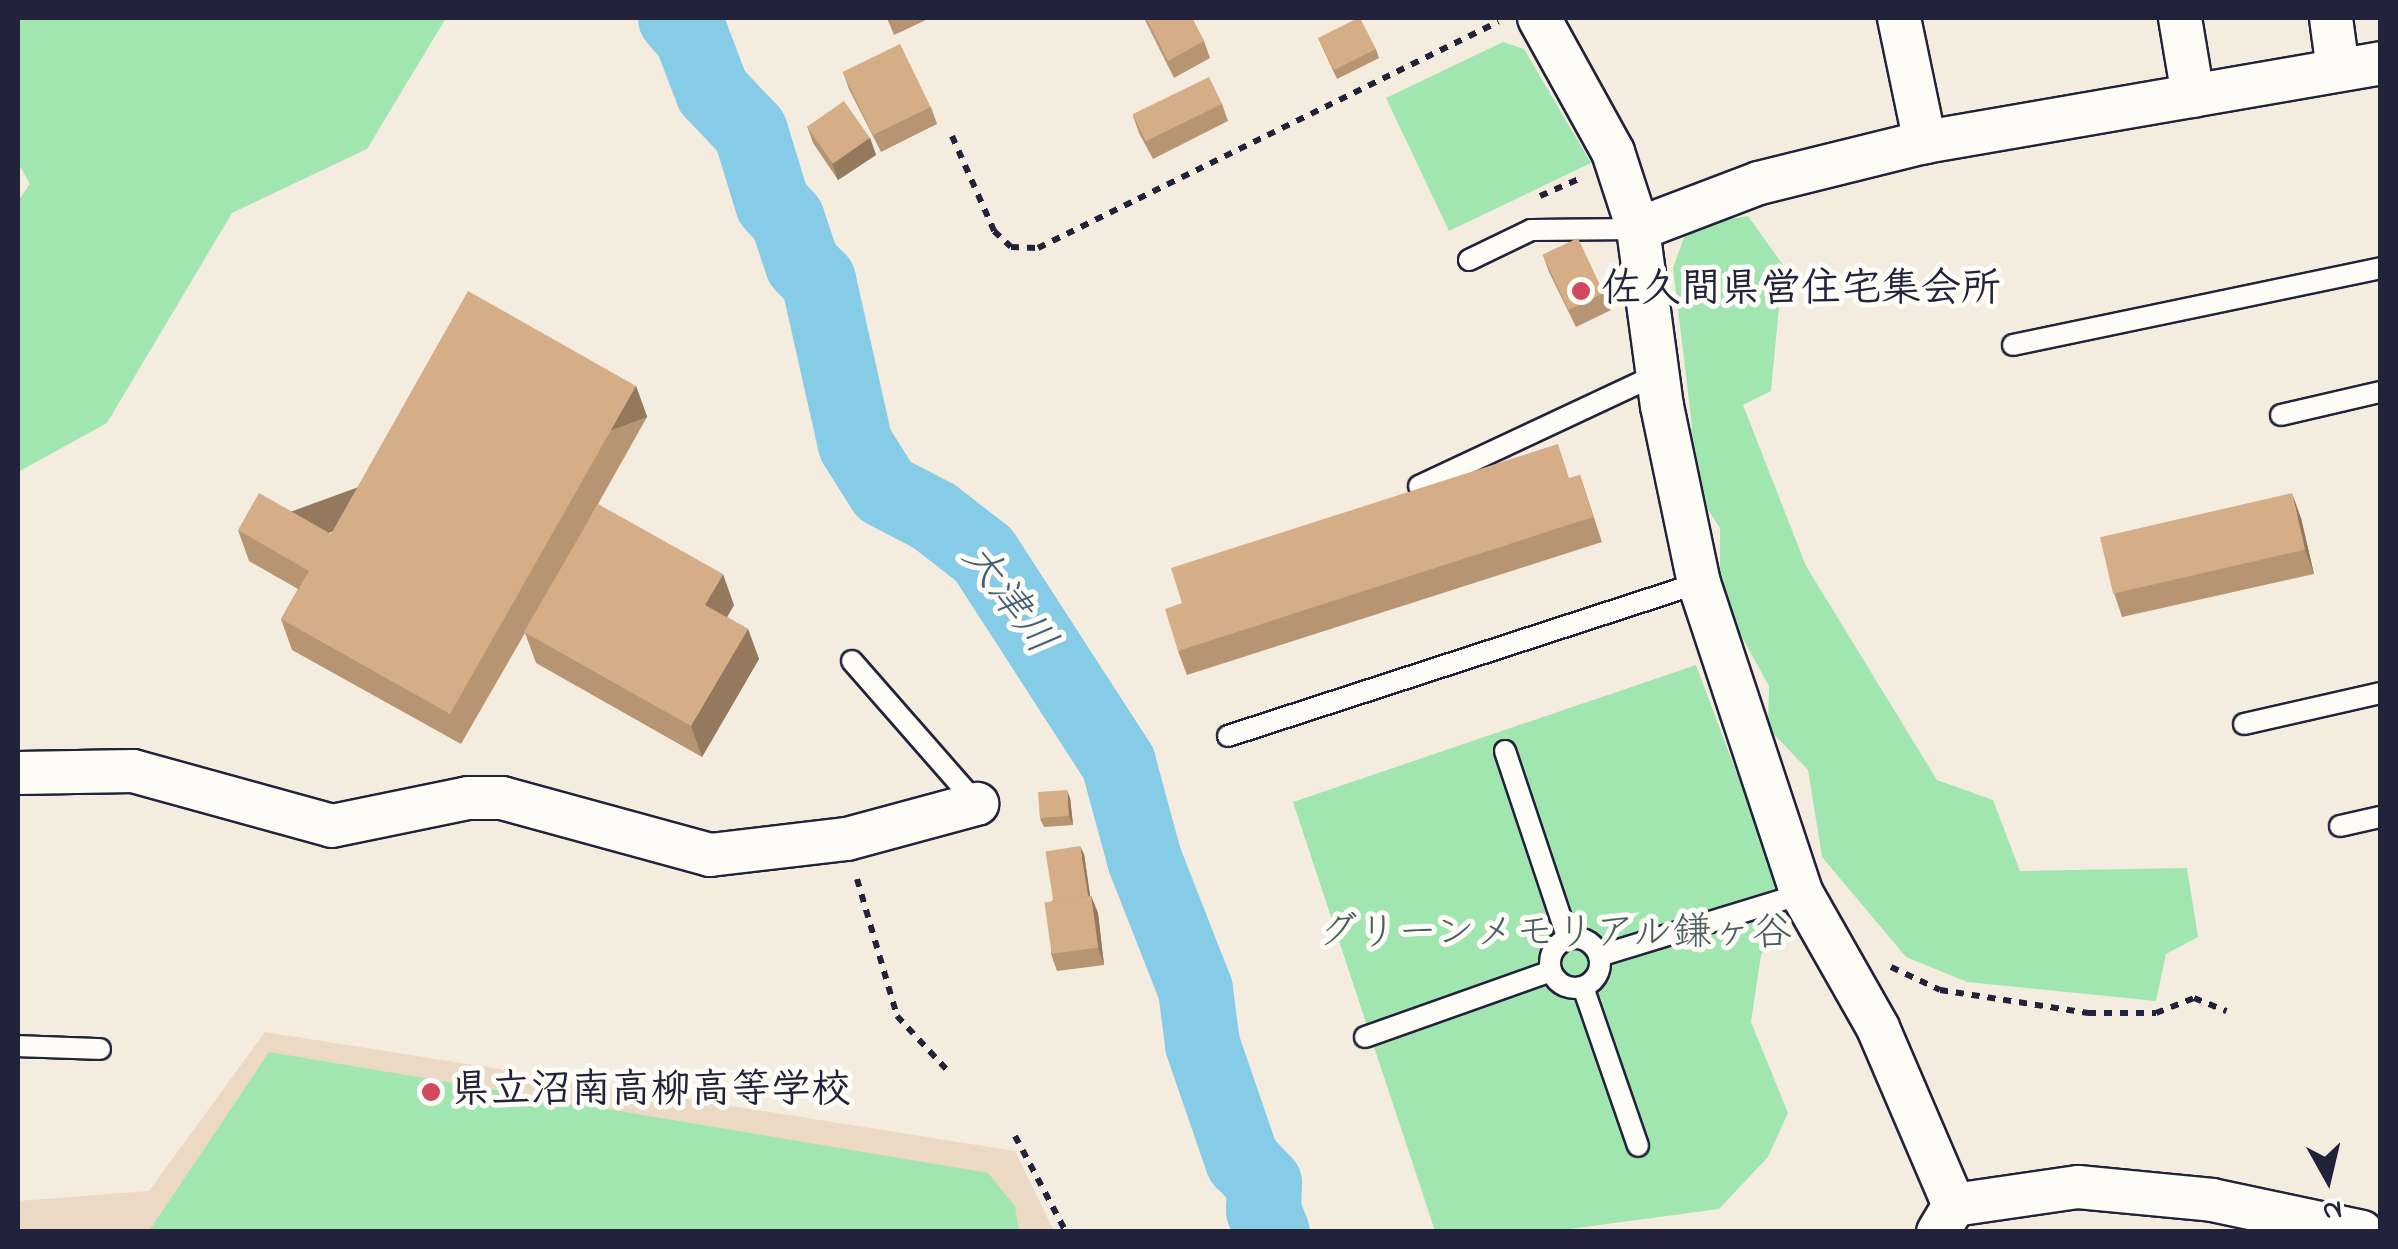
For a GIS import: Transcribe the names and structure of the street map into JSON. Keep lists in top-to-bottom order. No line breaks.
{"water":["大津川"],"parks":["グリーンメモリアル鎌ヶ谷"],"places":["佐久間県営住宅集会所","県立沼南高柳高等学校"],"north":"bottom"}
